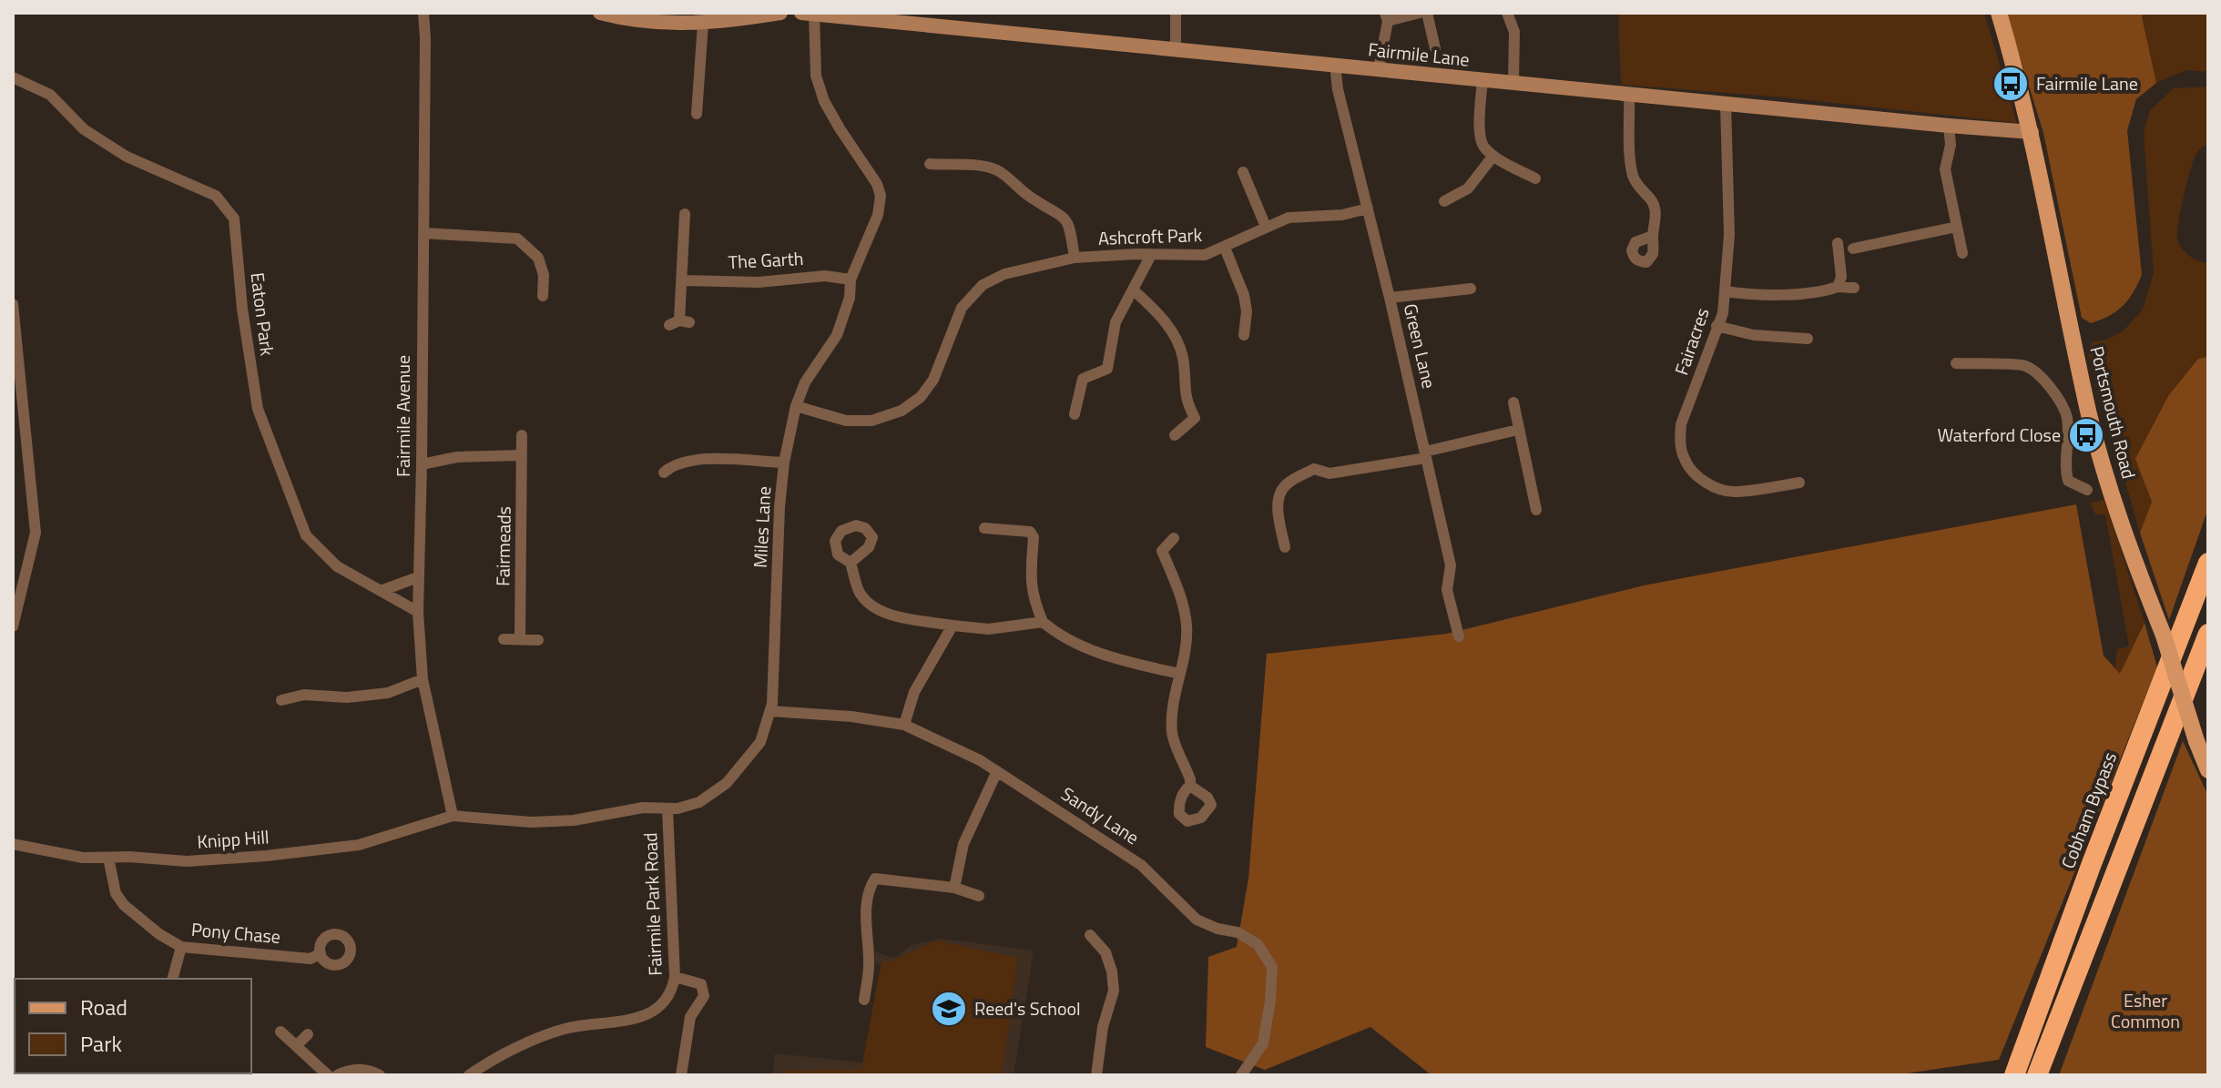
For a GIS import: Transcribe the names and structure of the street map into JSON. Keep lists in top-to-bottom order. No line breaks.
{"streets":{"highway":["Cobham Bypass"],"main road":["Portsmouth Road"],"street":["Fairmile Lane","Ashcroft Park","The Garth","Eaton Park","Fairacres","Green Lane","Fairmile Avenue","Miles Lane","Fairmeads","Sandy Lane","Knipp Hill","Fairmile Park Road","Pony Chase"]},"crossings":[["Fairmile Lane","Fairacres"],["Fairmile Lane","Green Lane"],["Fairmile Lane","Portsmouth Road"],["Fairmile Lane","Miles Lane"],["Ashcroft Park","Green Lane"],["Ashcroft Park","Miles Lane"],["The Garth","Miles Lane"],["Eaton Park","Fairmile Avenue"],["Fairmile Avenue","Miles Lane"],["Fairmile Avenue","Knipp Hill"],["Miles Lane","Sandy Lane"],["Miles Lane","Knipp Hill"],["Miles Lane","Fairmile Park Road"],["Knipp Hill","Pony Chase"]],"parks":["Esher Common"],"places":{"bus stop":["Fairmile Lane","Waterford Close"],"school or university":["Reed's School"]},"legend":["Road","Park"]}
